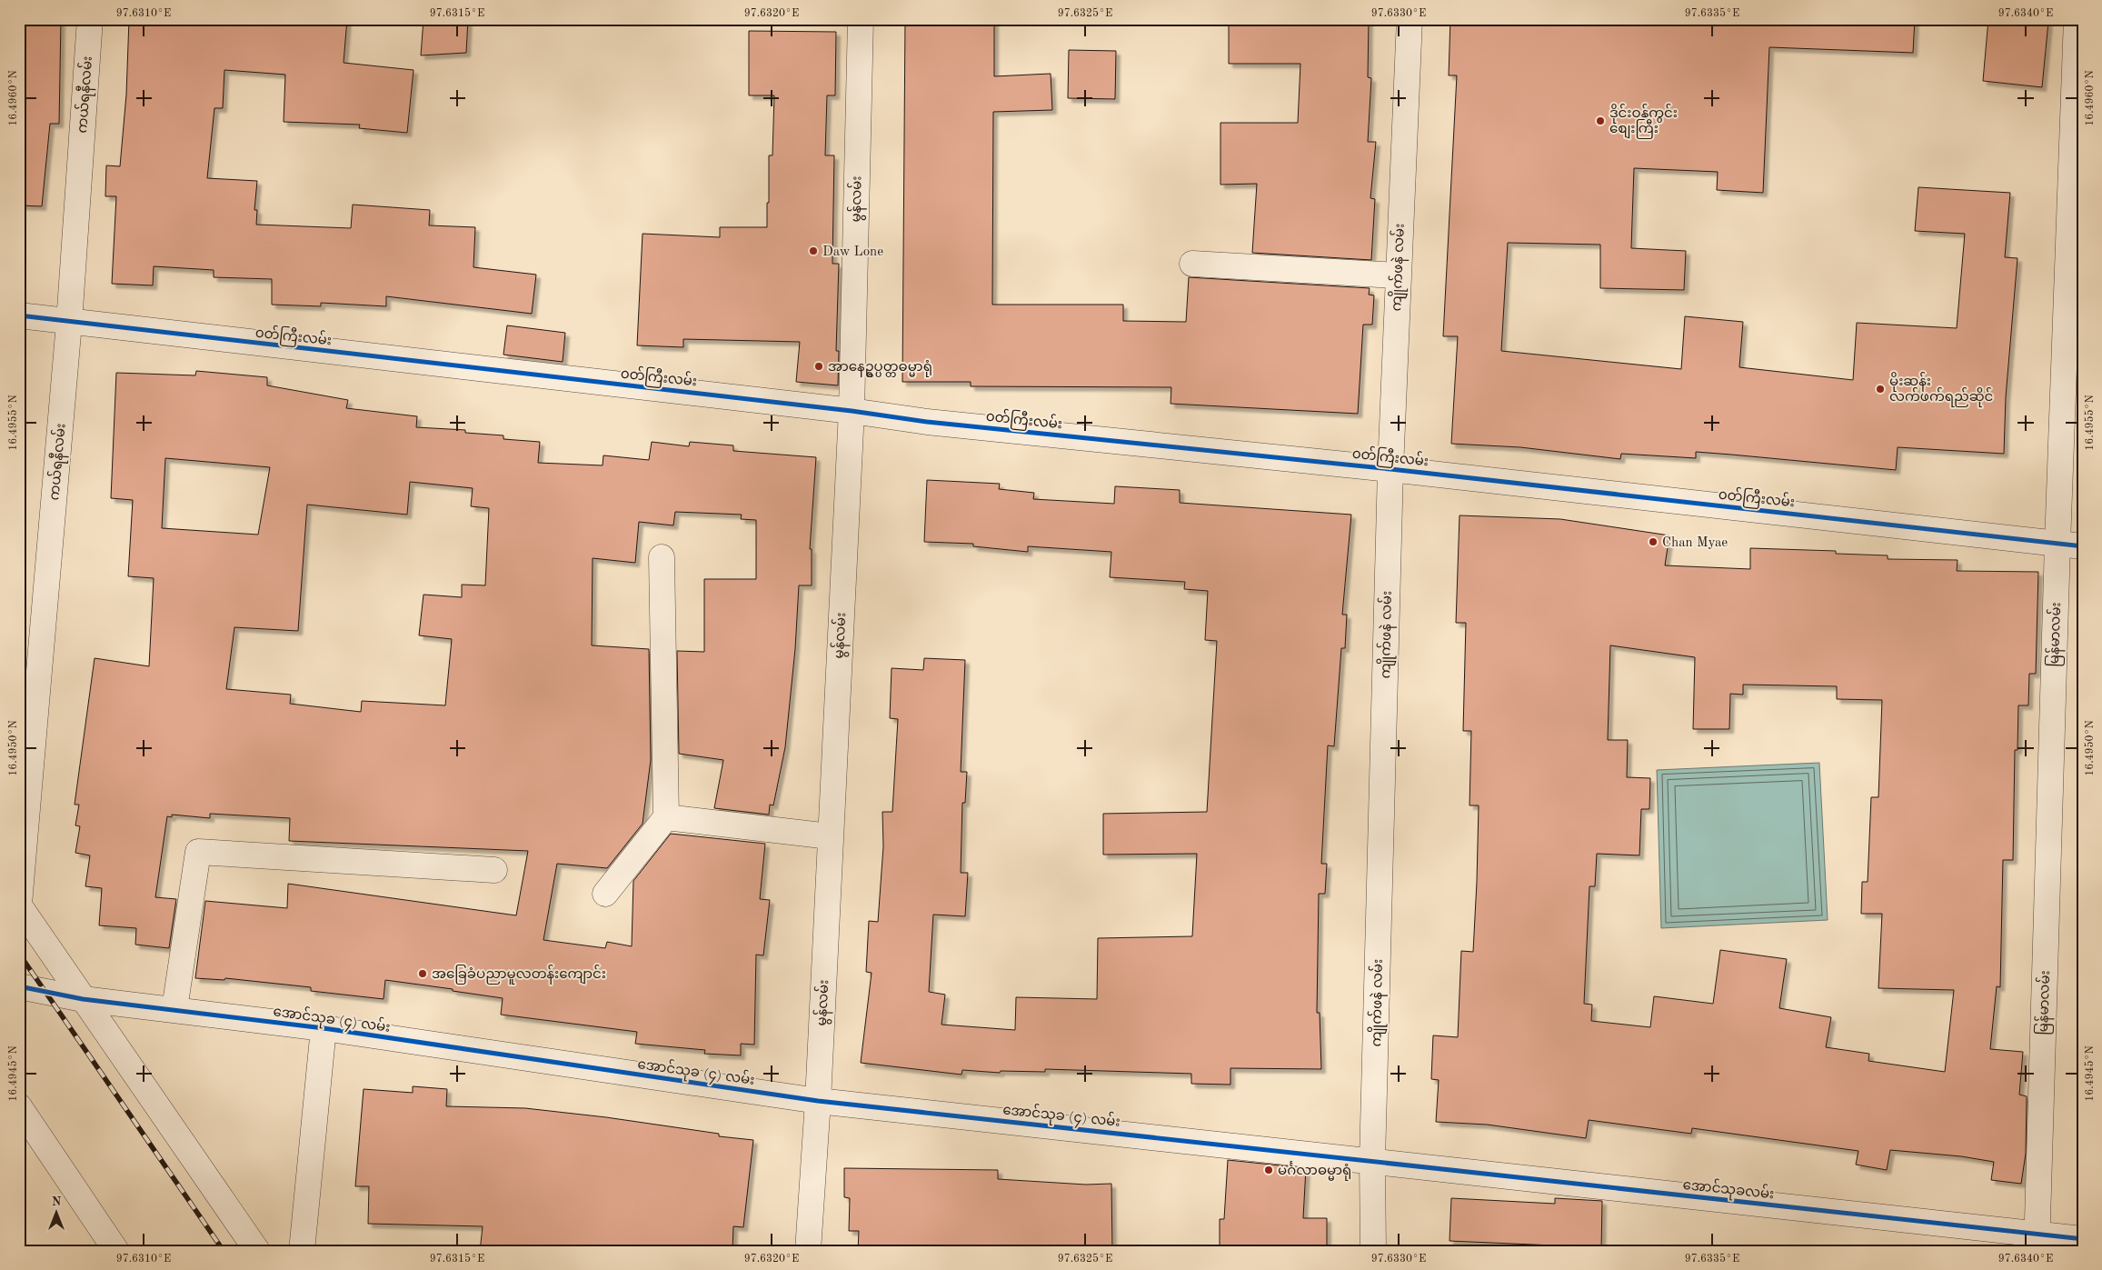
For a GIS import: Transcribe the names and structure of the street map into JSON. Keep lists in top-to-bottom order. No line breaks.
{"streets":{"street":["ကယ်ရနီလမ်း","မွန်လမ်း","ကျိုက်ဖနဲ လမ်း","၀တ်ကြီးလမ်း","မြန်မာလမ်း","အောင်သုခ (၄) လမ်း","အောင်သုခလမ်း"]},"crossings":[["ကယ်ရနီလမ်း","၀တ်ကြီးလမ်း"],["မွန်လမ်း","၀တ်ကြီးလမ်း"],["မွန်လမ်း","အောင်သုခ (၄) လမ်း"],["ကျိုက်ဖနဲ လမ်း","၀တ်ကြီးလမ်း"],["ကျိုက်ဖနဲ လမ်း","အောင်သုခ (၄) လမ်း"],["ကျိုက်ဖနဲ လမ်း","အောင်သုခလမ်း"],["၀တ်ကြီးလမ်း","မြန်မာလမ်း"],["မြန်မာလမ်း","အောင်သုခလမ်း"],["အောင်သုခ (၄) လမ်း","အောင်သုခလမ်း"]],"places":["ဒိုင်းဝန်ကွင်း စျေးကြီး","Daw Lone","အာနေဥ္စပ္ပတ္တဓမ္မာရုံ","မိုးဆန်း လက်ဖက်ရည်ဆိုင်","Chan Myae","အခြေခံပညာမူလတန်းကျောင်း","မင်္ဂလာဓမ္မာရုံ"],"north":"top","coordinates":["97.6310°E","97.6315°E","97.6320°E","97.6325°E","97.6330°E","97.6335°E","97.6340°E","16.4960°N","16.4955°N","16.4950°N","16.4945°N"]}
